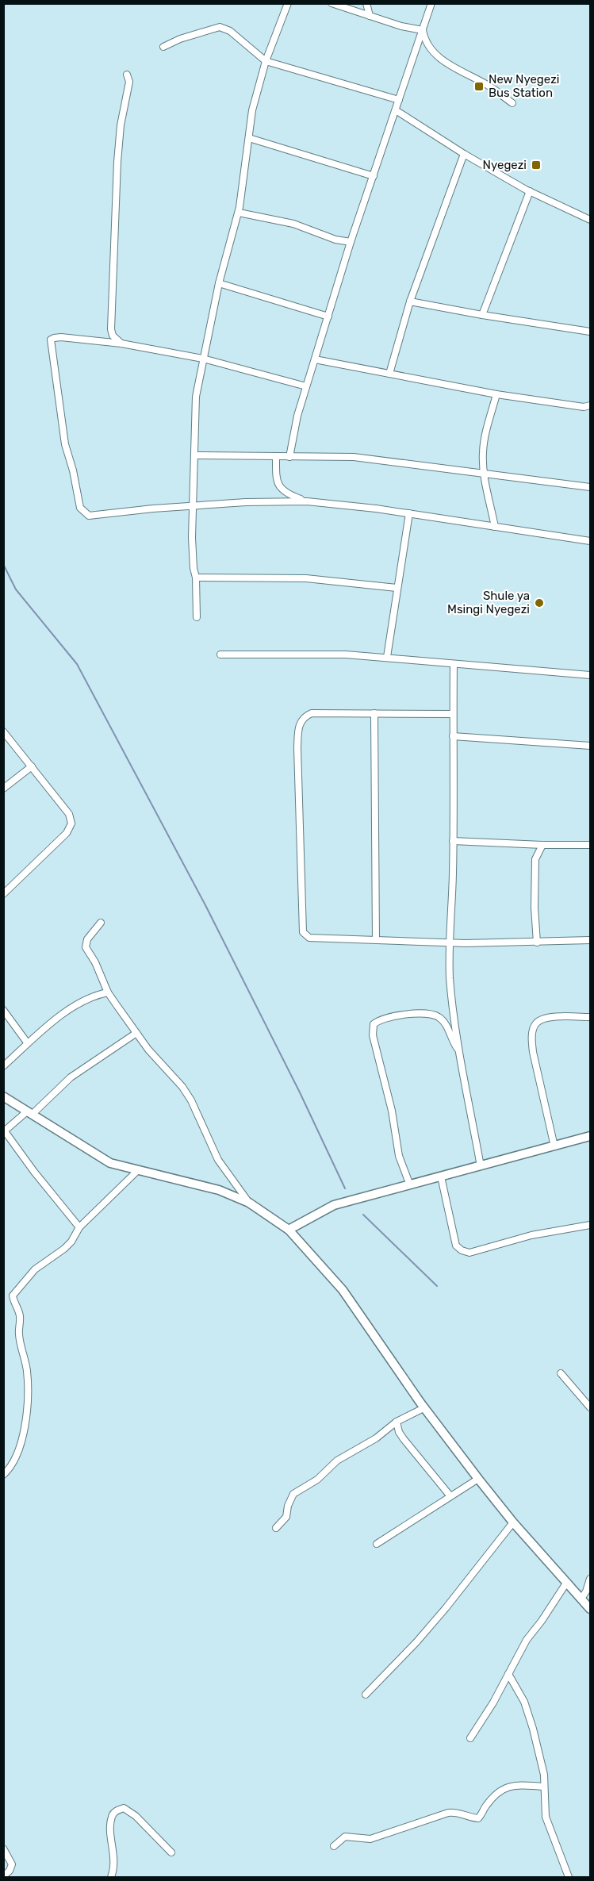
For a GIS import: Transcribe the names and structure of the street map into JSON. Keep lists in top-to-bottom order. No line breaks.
{"places":{"transit":["New Nyegezi Bus Station","Nyegezi"],"other":["Shule ya Msingi Nyegezi"]}}
